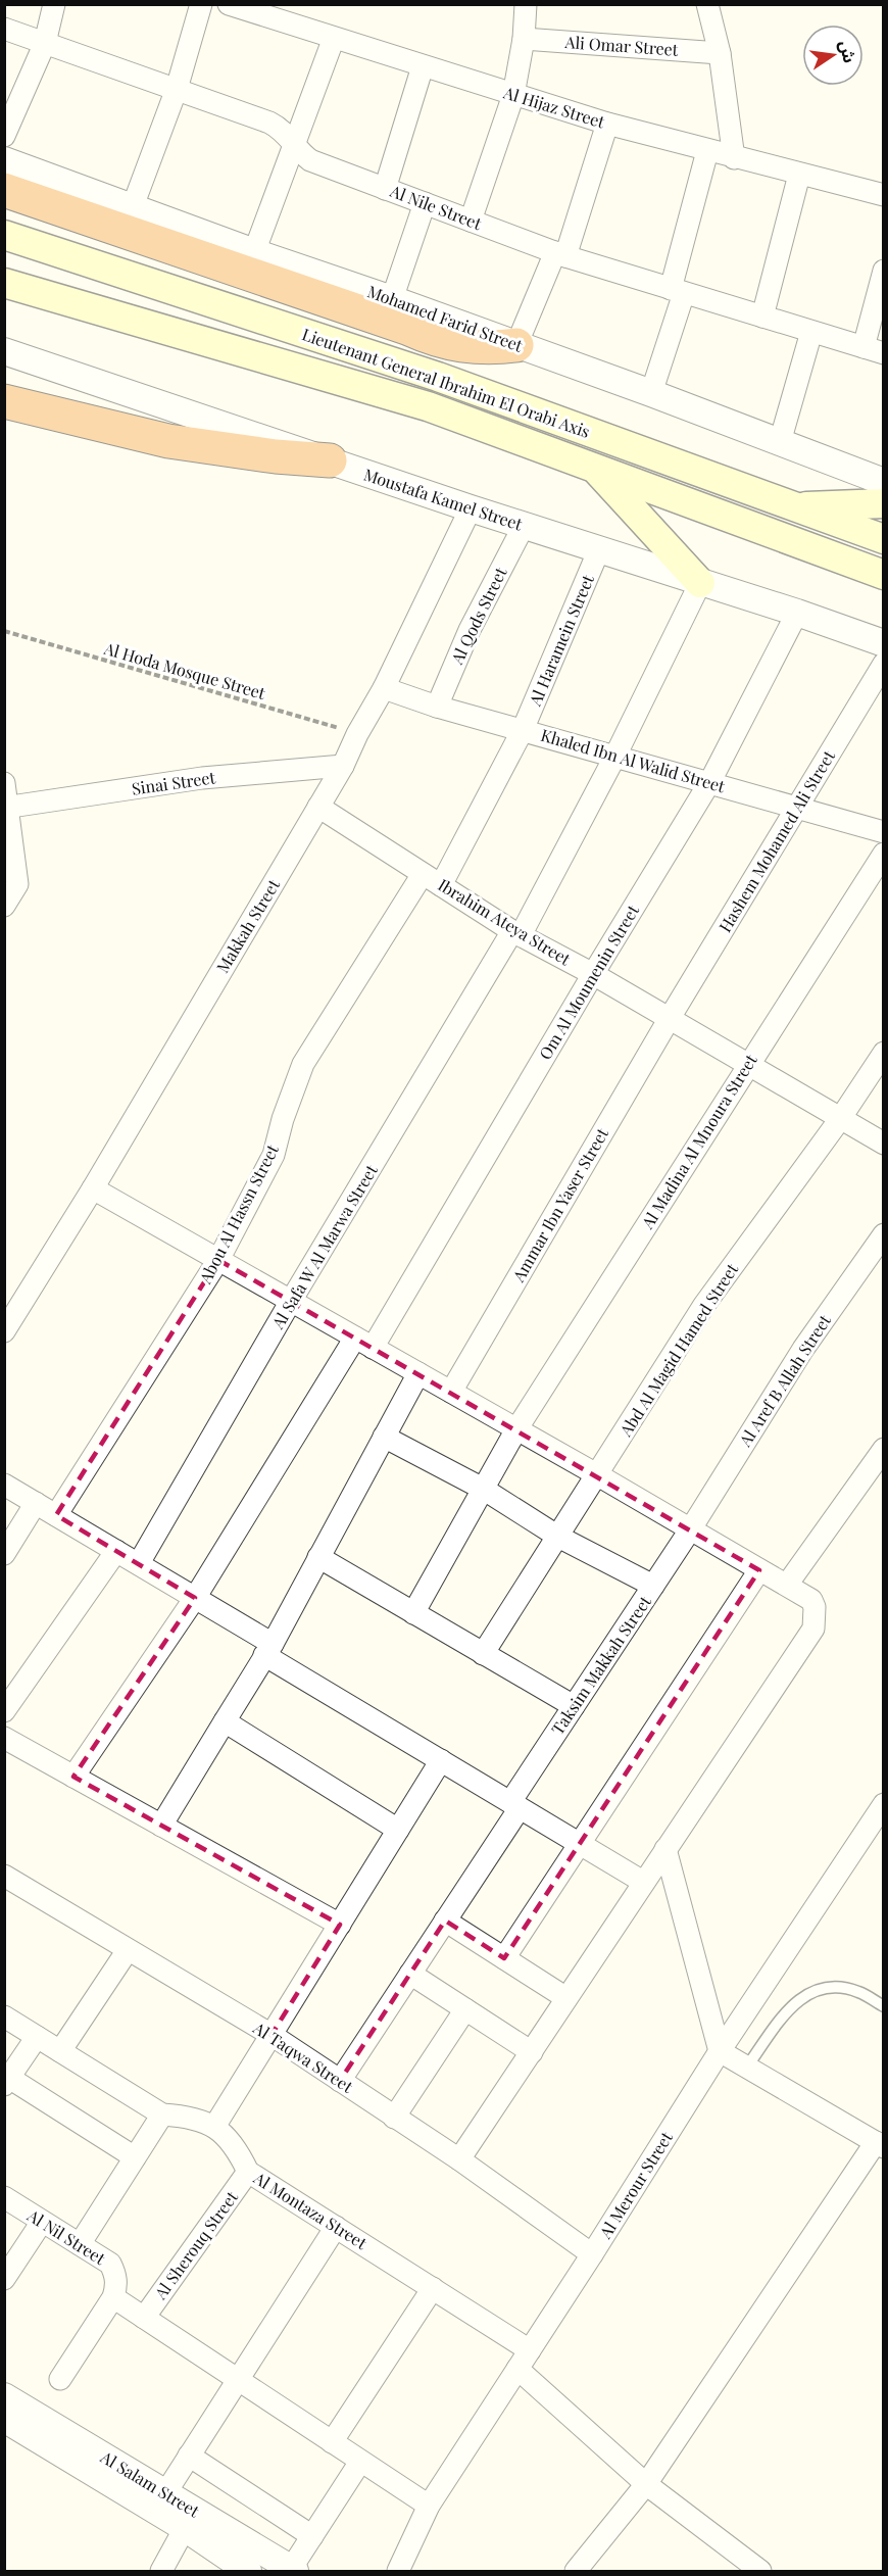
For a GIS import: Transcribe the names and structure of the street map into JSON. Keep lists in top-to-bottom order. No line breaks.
{"streets":{"main road":["Lieutenant General Ibrahim El Orabi Axis"],"street":["Ali Omar Street","Al Hijaz Street","Al Nile Street","Mohamed Farid Street","Moustafa Kamel Street","Al Qods Street","Al Haramein Street","Khaled Ibn Al Walid Street","Sinai Street","Hashem Mohamed Ali Street","Ibrahim Ateya Street","Makkah Street","Om Al Moumenin Street","Al Madina Al Mnoura Street","Ammar Ibn Yaser Street","Abou Al Hassn Street","Al Safa W Al Marwa Street","Abd Al Magid Hamed Street","Al Aref B Allah Street","Taksim Makkah Street","Al Taqwa Street","Al Merour Street","Al Montaza Street","Al Nil Street","Al Sherouq Street","Al Salam Street"],"path":["Al Hoda Mosque Street"]},"crossings":[["Moustafa Kamel Street","Al Qods Street"],["Moustafa Kamel Street","Al Haramein Street"],["Moustafa Kamel Street","Makkah Street"],["Moustafa Kamel Street","Om Al Moumenin Street"],["Moustafa Kamel Street","Al Safa W Al Marwa Street"],["Al Qods Street","Khaled Ibn Al Walid Street"],["Al Haramein Street","Khaled Ibn Al Walid Street"],["Al Haramein Street","Ibrahim Ateya Street"],["Al Hoda Mosque Street","Makkah Street"],["Khaled Ibn Al Walid Street","Hashem Mohamed Ali Street"],["Khaled Ibn Al Walid Street","Makkah Street"],["Khaled Ibn Al Walid Street","Om Al Moumenin Street"],["Khaled Ibn Al Walid Street","Al Safa W Al Marwa Street"],["Sinai Street","Makkah Street"],["Hashem Mohamed Ali Street","Ibrahim Ateya Street"],["Hashem Mohamed Ali Street","Ammar Ibn Yaser Street"],["Ibrahim Ateya Street","Makkah Street"],["Ibrahim Ateya Street","Om Al Moumenin Street"],["Ibrahim Ateya Street","Al Madina Al Mnoura Street"],["Ibrahim Ateya Street","Ammar Ibn Yaser Street"],["Ibrahim Ateya Street","Abou Al Hassn Street"],["Ibrahim Ateya Street","Al Safa W Al Marwa Street"],["Ibrahim Ateya Street","Abd Al Magid Hamed Street"],["Al Aref B Allah Street","Taksim Makkah Street"],["Taksim Makkah Street","Al Taqwa Street"],["Al Taqwa Street","Al Merour Street"],["Al Merour Street","Al Montaza Street"],["Al Montaza Street","Al Sherouq Street"]],"north":"right"}
